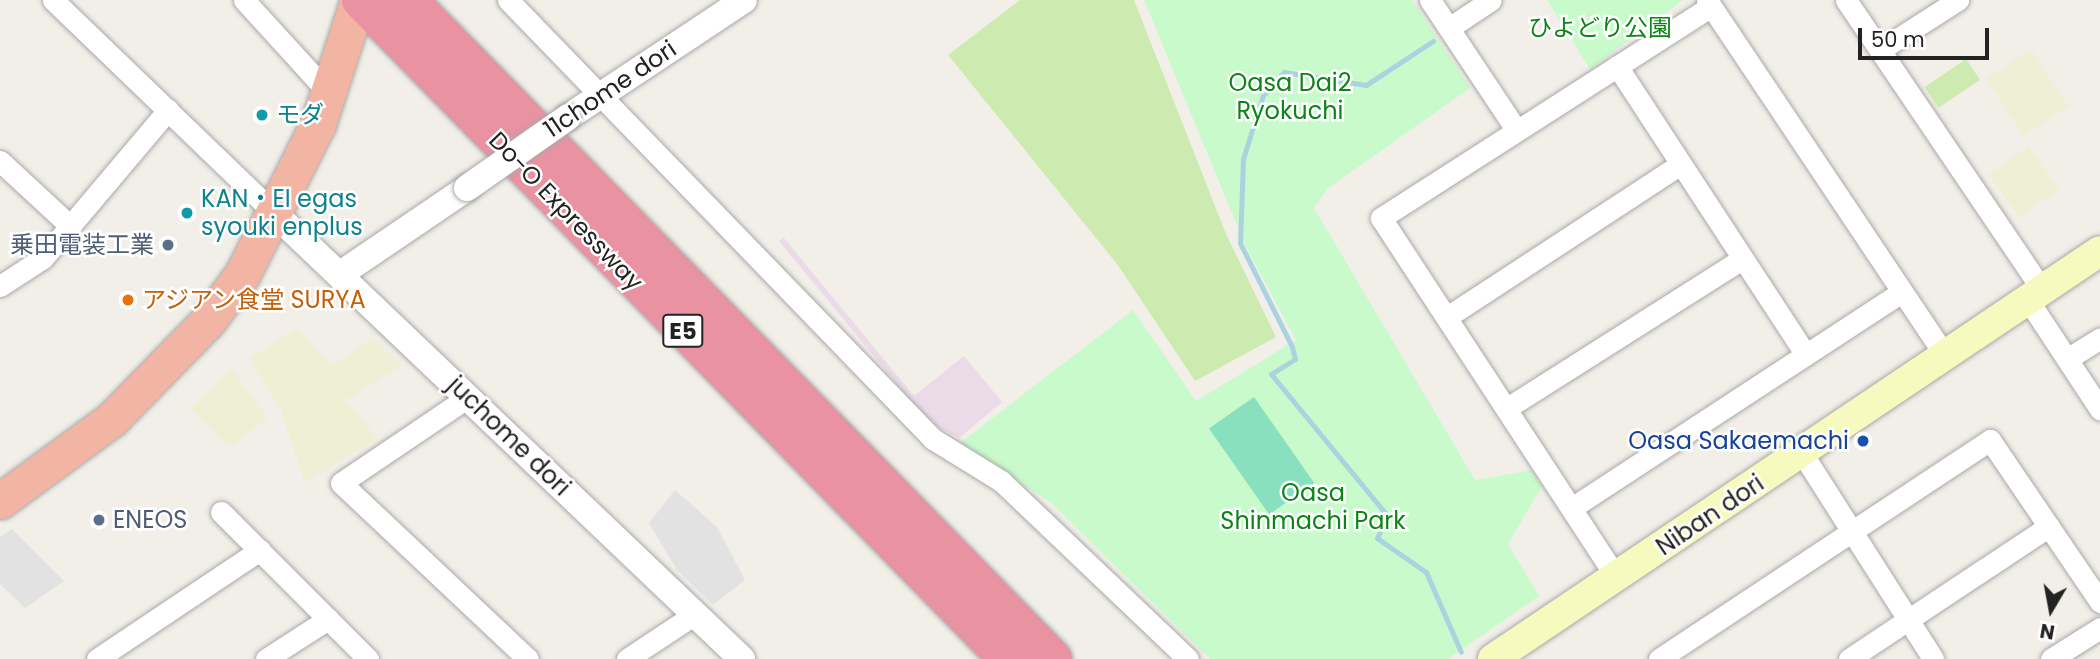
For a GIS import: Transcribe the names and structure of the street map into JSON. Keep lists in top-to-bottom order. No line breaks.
{"streets":{"highway":["Do-O Expressway","E5"],"main road":["Niban dori"],"street":["11chome dori","juchome dori"]},"crossings":[["11chome dori","juchome dori"]],"parks":["ひよどり公園","Oasa Dai2 Ryokuchi","Oasa Shinmachi Park"],"places":["モダ","KAN・EI egas syouki enplus","乗田電装工業","アジアン食堂 SURYA","Oasa Sakaemachi","ENEOS"],"scale_bar":"50 m","north":"bottom"}
